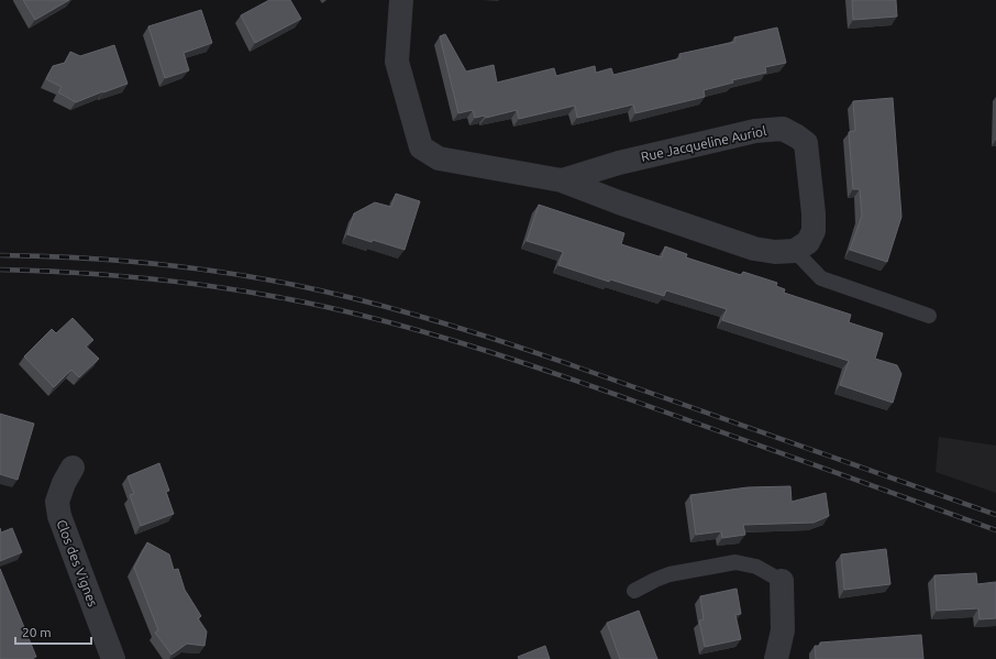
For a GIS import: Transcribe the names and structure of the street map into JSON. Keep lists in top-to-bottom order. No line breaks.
{"streets":{"street":["Rue Jacqueline Auriol","Clos des Vignes"]},"scale_bar":"20 m"}
